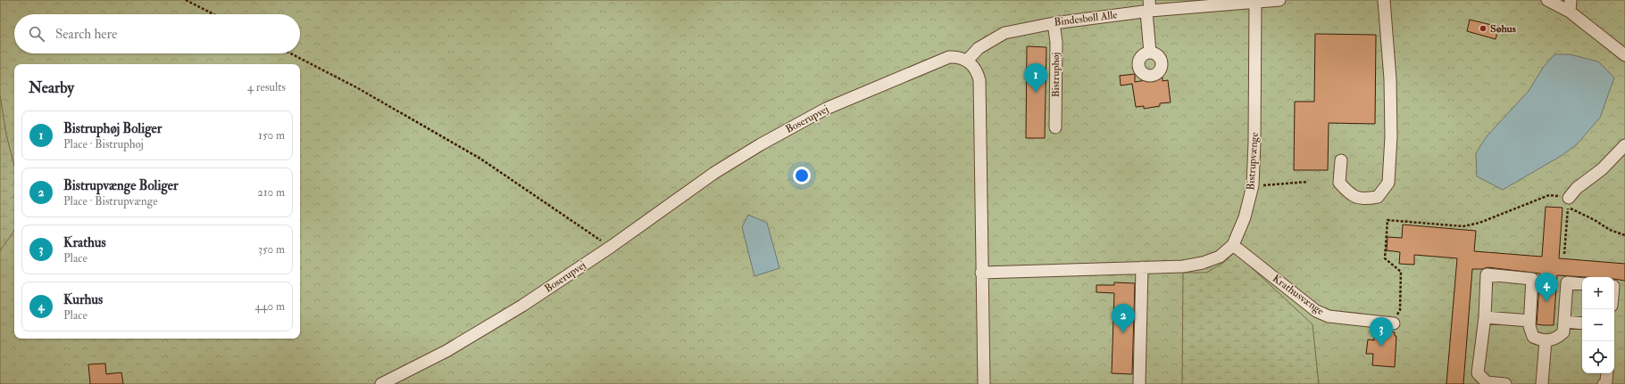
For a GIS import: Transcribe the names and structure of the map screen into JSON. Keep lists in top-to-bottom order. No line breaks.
{"streets":{"street":["Bindesbøll Alle","Bistruphøj","Boserupvej","Bistrupvænge","Krathusvænge"]},"crossings":[["Bindesbøll Alle","Bistruphøj"],["Bindesbøll Alle","Boserupvej"],["Bindesbøll Alle","Bistrupvænge"],["Bistrupvænge","Krathusvænge"]],"places":["Søhus"],"page":{"search":"Search here","pins":["1","4","2","3"],"heading":["Nearby","4 results"],"list":[{"mark":"1","name":"Bistruphøj Boliger","note":"Place · Bistruphøj","value":"150 m"},{"mark":"2","name":"Bistrupvænge Boliger","note":"Place · Bistrupvænge","value":"210 m"},{"mark":"3","name":"Krathus","note":"Place","value":"350 m"},{"mark":"4","name":"Kurhus","note":"Place","value":"440 m"}],"map_buttons":["+","−"]}}
